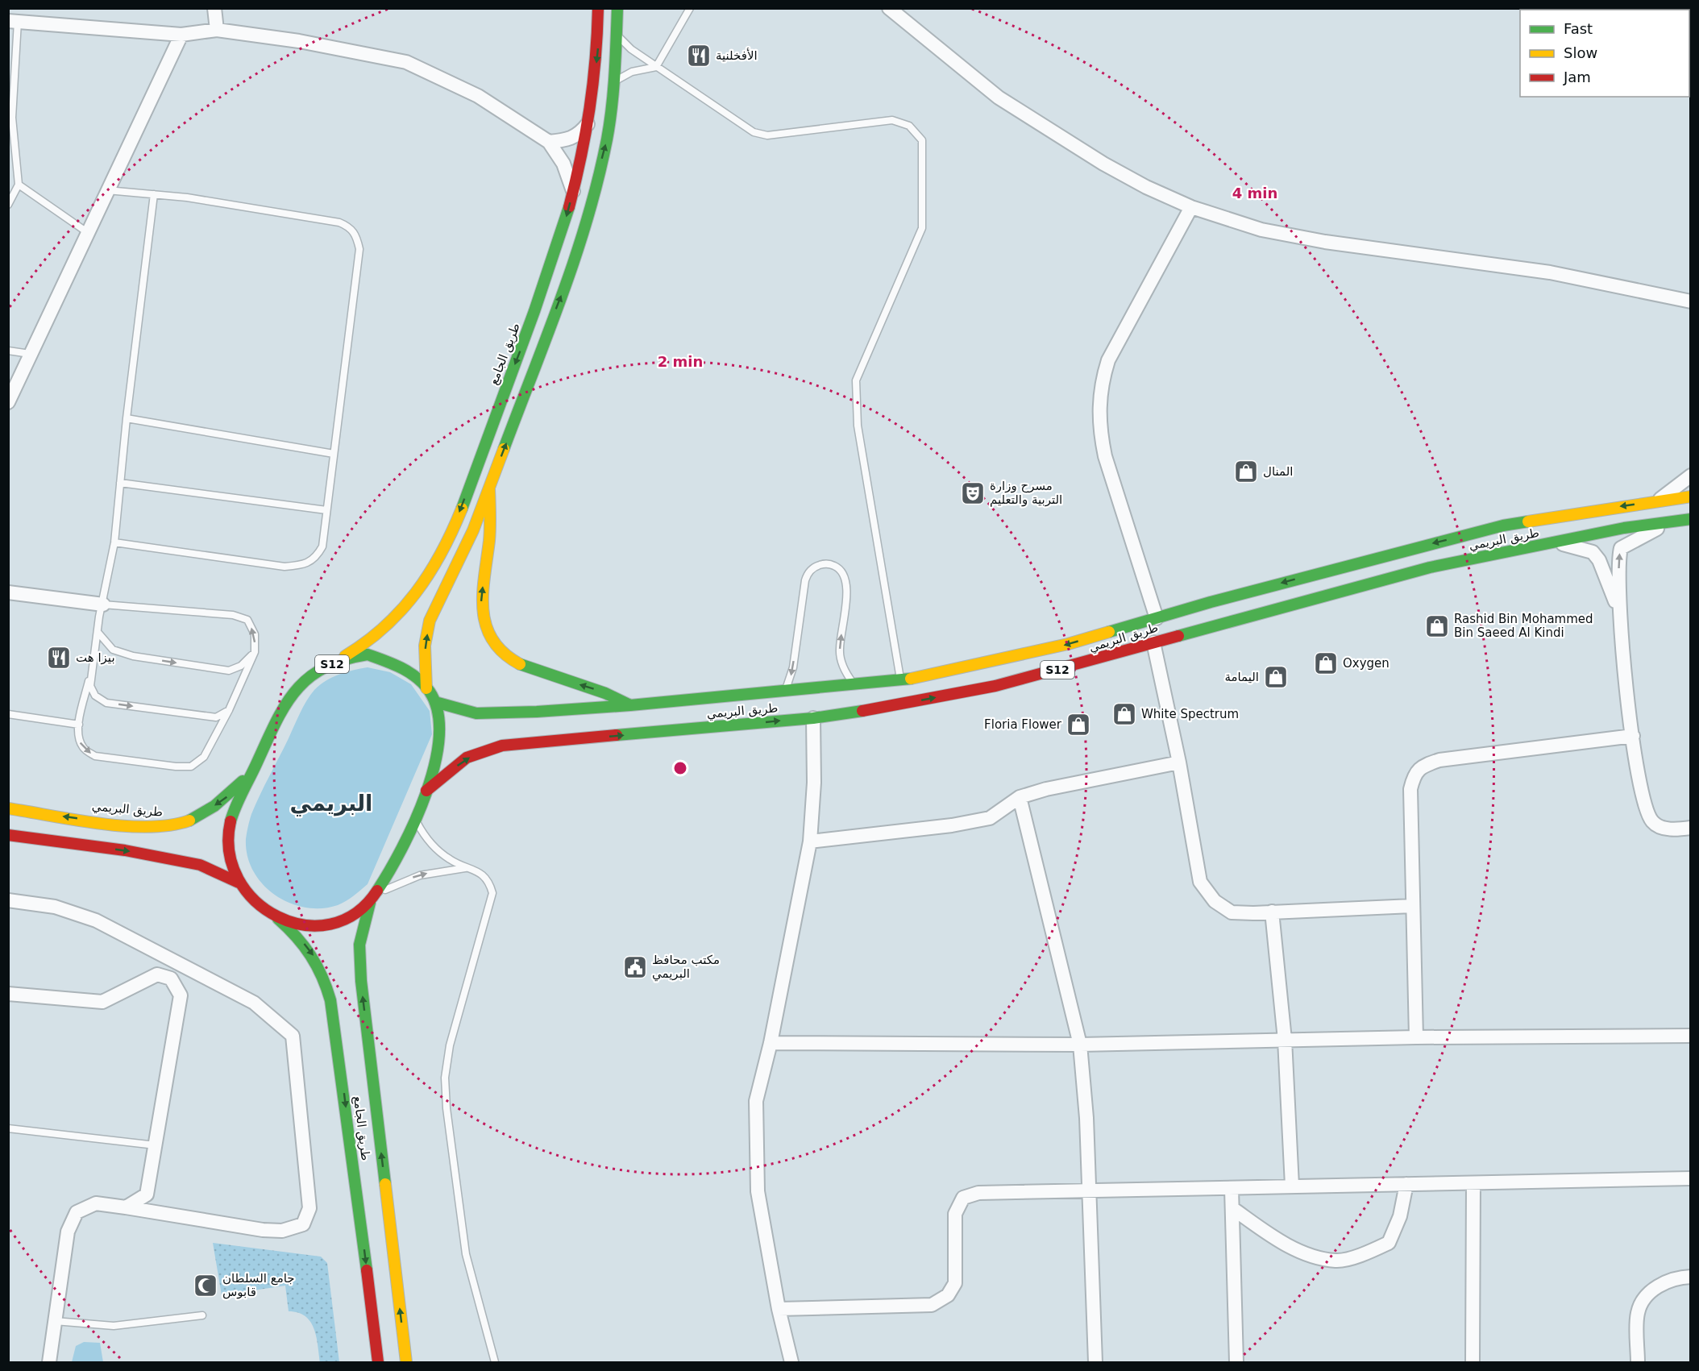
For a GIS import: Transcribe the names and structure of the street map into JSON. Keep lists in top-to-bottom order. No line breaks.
{"streets":{"main road":["طريق الجامع","طريق البريمي","S12"]},"crossings":[["طريق الجامع","S12"],["طريق البريمي","S12"]],"districts":["البريمي"],"places":{"restaurant":["الأفخلنية","بيزا ه‍ت"],"shop":["المنال","Rashid Bin Mohammed Bin Saeed Al Kindi","Oxygen","اليمامة","White Spectrum","Floria Flower"],"theatre":["مسرح وزارة التربية والتعليم"],"public building":["مكتب محافظ البريمي"],"mosque":["جامع السلطان قابوس"]},"legend":["Fast","Slow","Jam"],"rings":["4 min","2 min"]}
